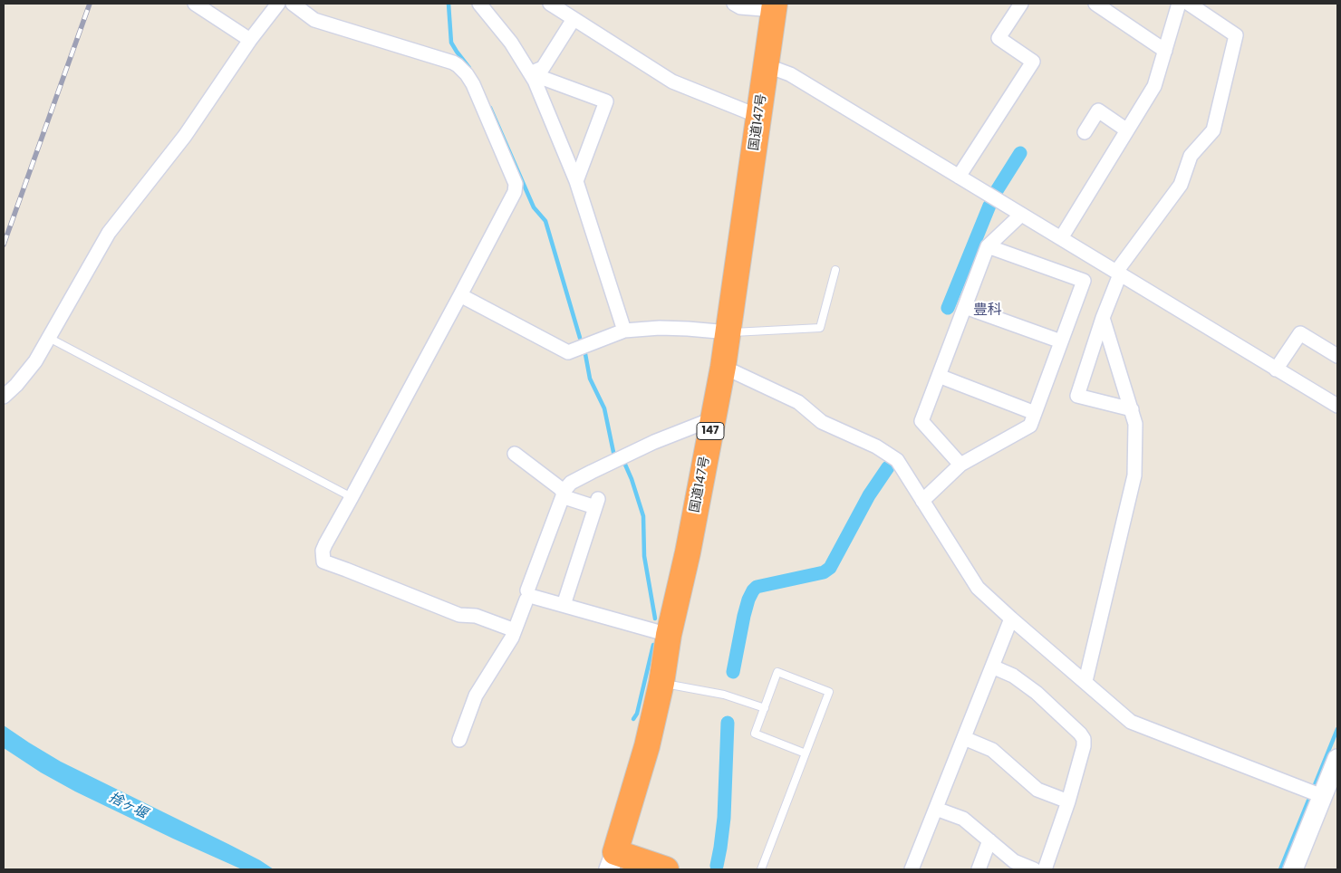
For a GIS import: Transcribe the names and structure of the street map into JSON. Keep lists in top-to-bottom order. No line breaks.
{"streets":{"highway":["国道147号","147"]},"crossings":[["国道147号","147"]],"districts":["豊科"],"water":["捨ヶ堰"]}
